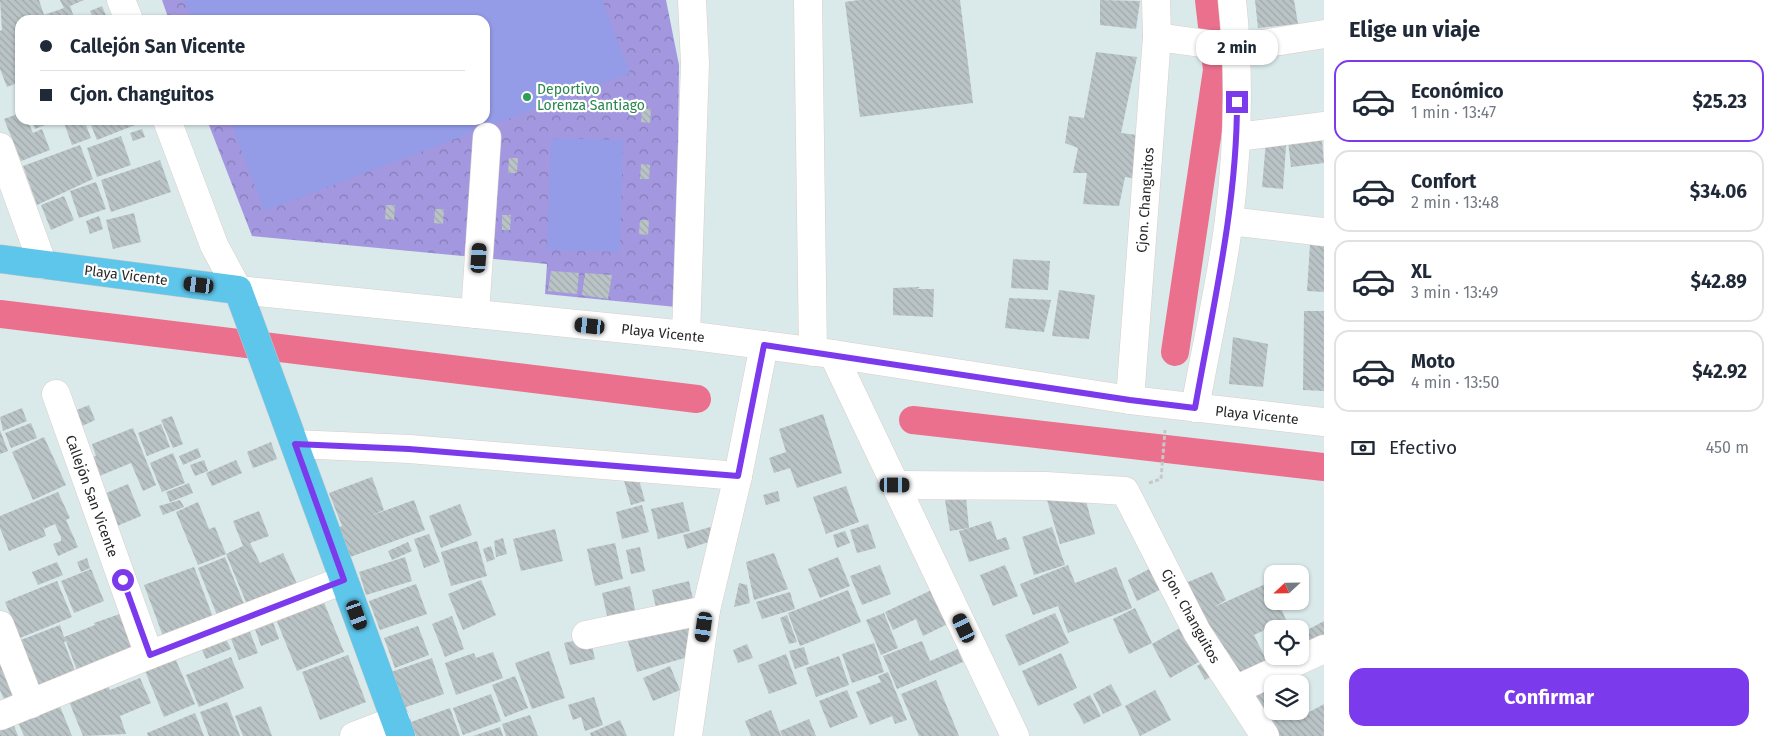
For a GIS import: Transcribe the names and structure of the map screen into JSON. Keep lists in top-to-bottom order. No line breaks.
{"streets":{"main road":["Playa Vicente"],"street":["Cjon. Changuitos","Callejón San Vicente"]},"crossings":[["Cjon. Changuitos","Playa Vicente"]],"places":["Deportivo Lorenza Santiago"],"north":"left","page":{"heading":"Elige un viaje","banner":["Callejón San Vicente","Cjon. Changuitos"],"bubble":"2 min","list":[{"name":"Económico","note":"1 min · 13:47","value":"$25.23"},{"name":"Confort","note":"2 min · 13:48","value":"$34.06"},{"name":"XL","note":"3 min · 13:49","value":"$42.89"},{"name":"Moto","note":"4 min · 13:50","value":"$42.92"}],"pay":["Efectivo","450 m"],"buttons":"Confirmar"}}
